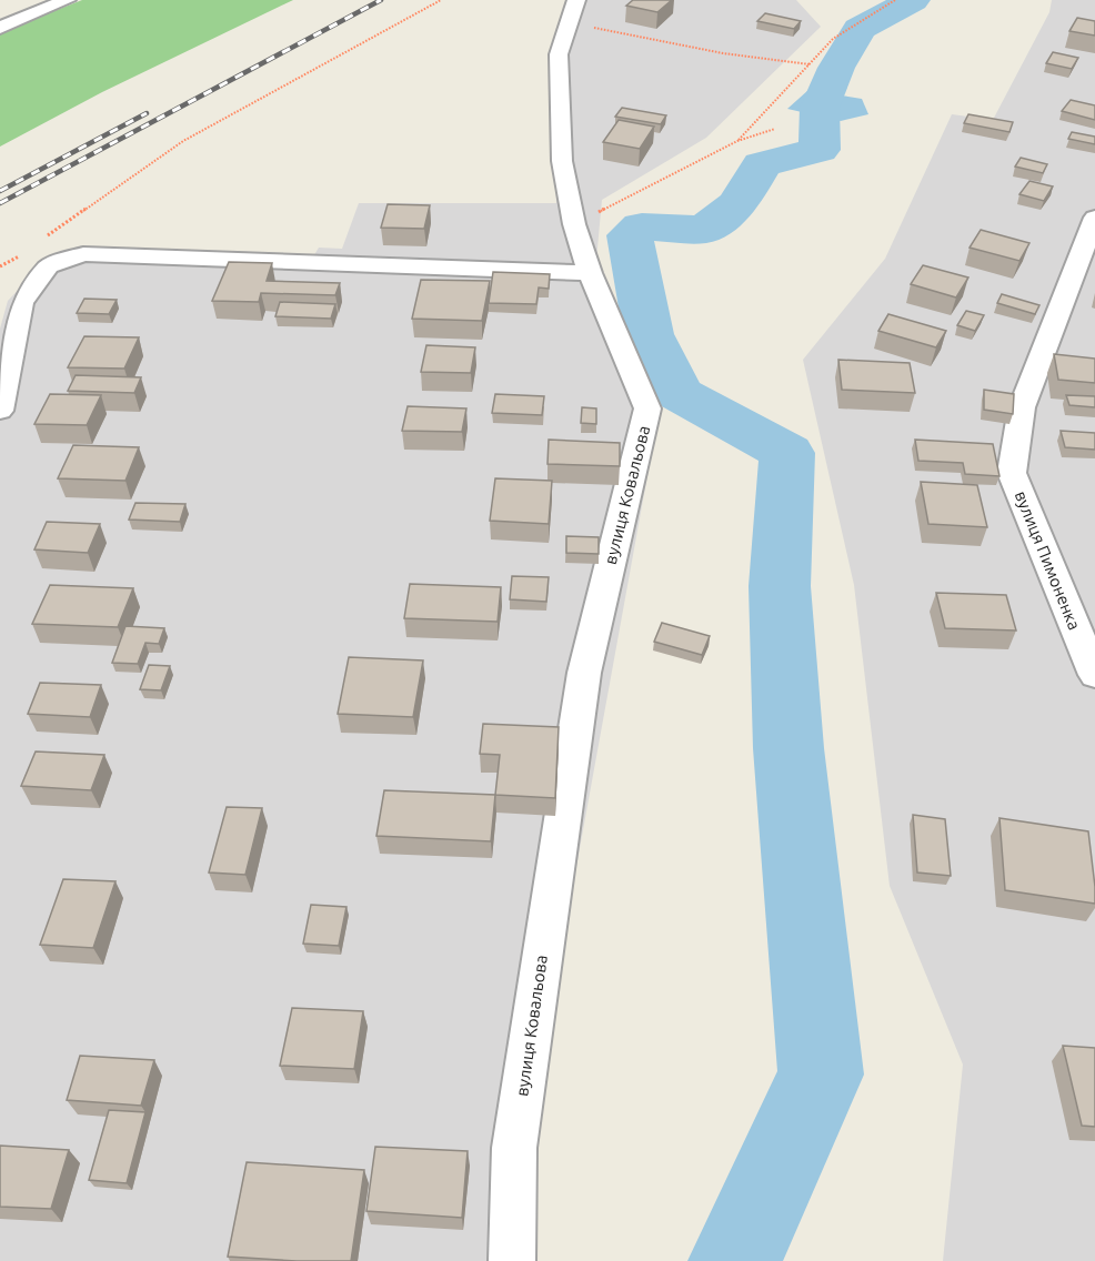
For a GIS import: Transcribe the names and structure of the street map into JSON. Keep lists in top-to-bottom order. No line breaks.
{"streets":{"street":["вулиця Ковальова","вулиця Пимоненка"]}}
